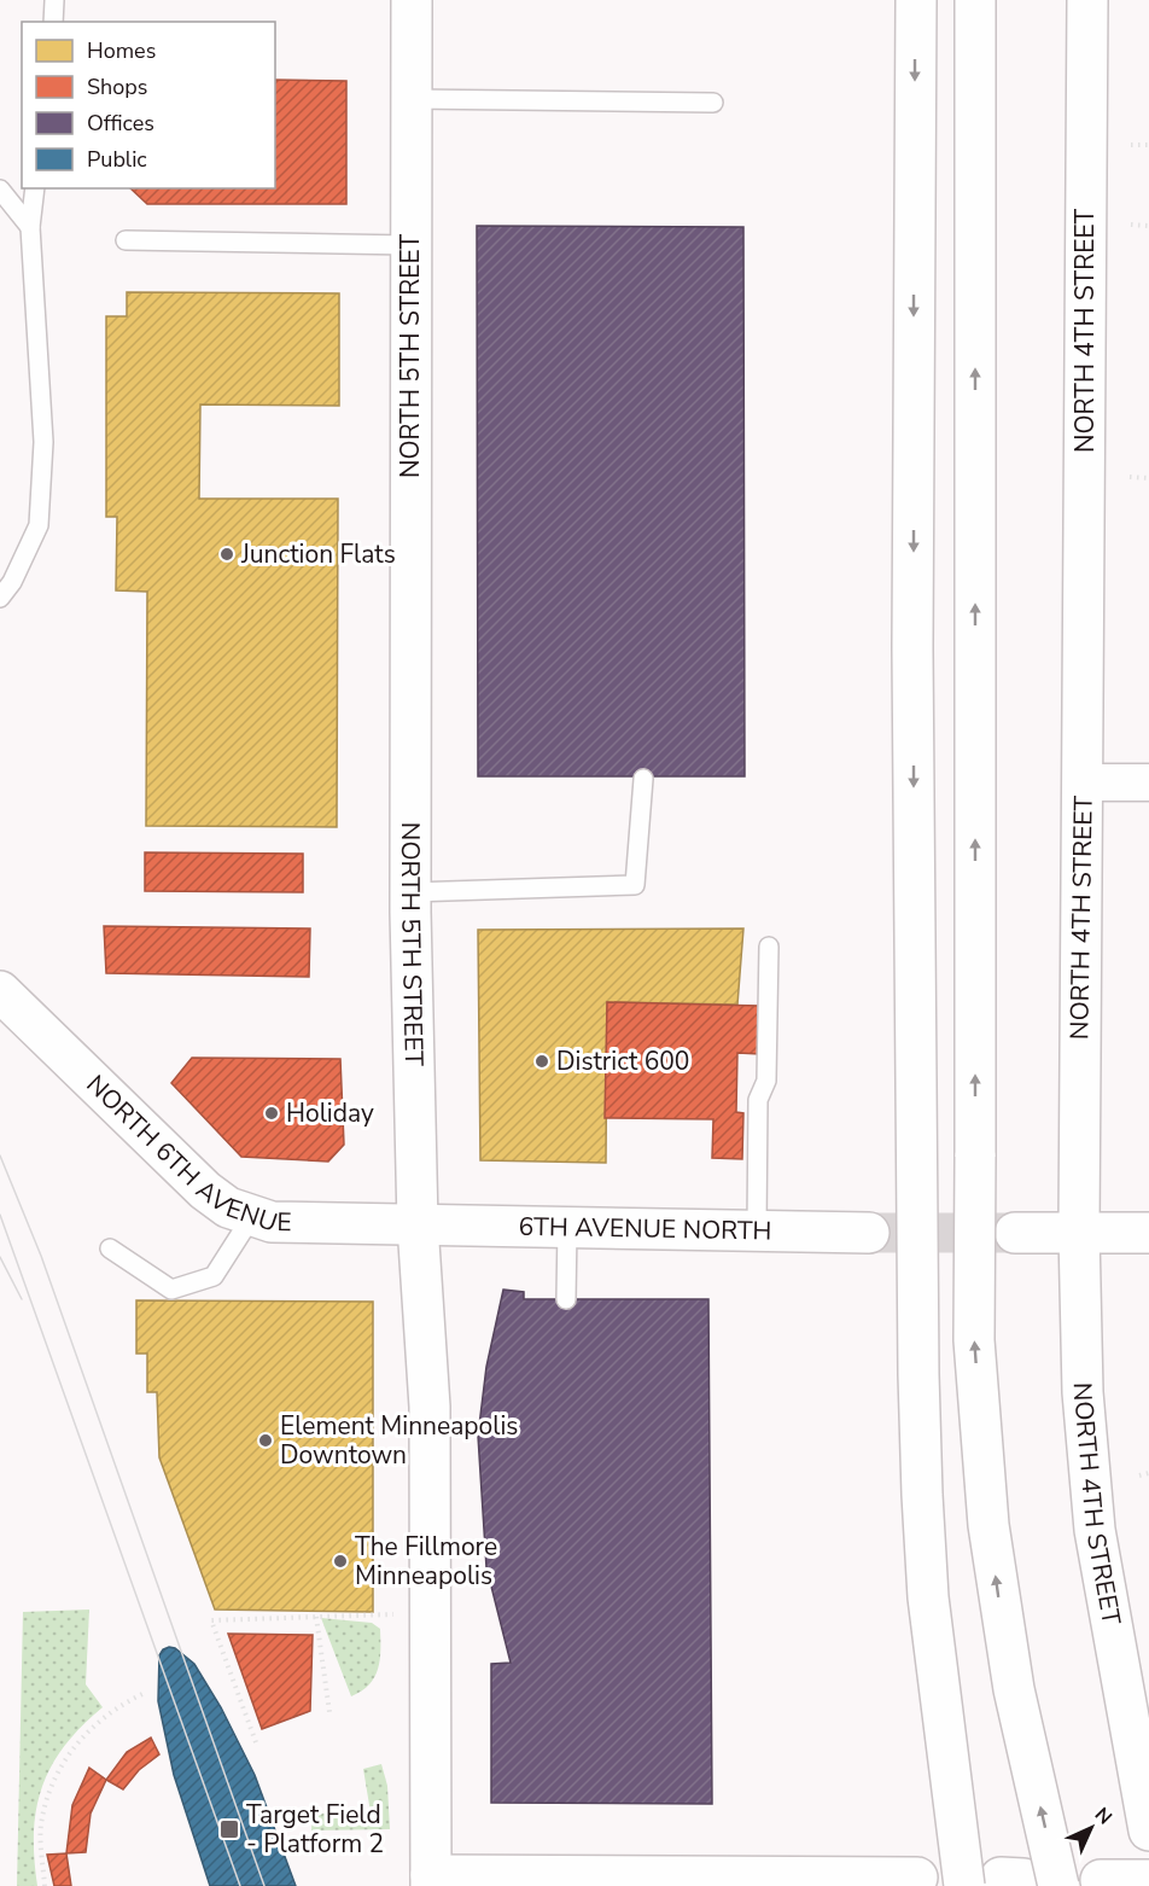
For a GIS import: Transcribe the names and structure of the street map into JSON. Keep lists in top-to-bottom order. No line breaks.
{"streets":{"main road":["NORTH 4TH STREET","NORTH 5TH STREET","NORTH 6TH AVENUE","6TH AVENUE NORTH"]},"crossings":[["NORTH 5TH STREET","NORTH 6TH AVENUE"],["NORTH 5TH STREET","6TH AVENUE NORTH"],["NORTH 6TH AVENUE","6TH AVENUE NORTH"]],"places":{"other":["Junction Flats","District 600","Holiday","Element Minneapolis Downtown","The Fillmore Minneapolis"],"transit":["Target Field - Platform 2"]},"legend":["Homes","Shops","Offices","Public"],"north":"top right"}
